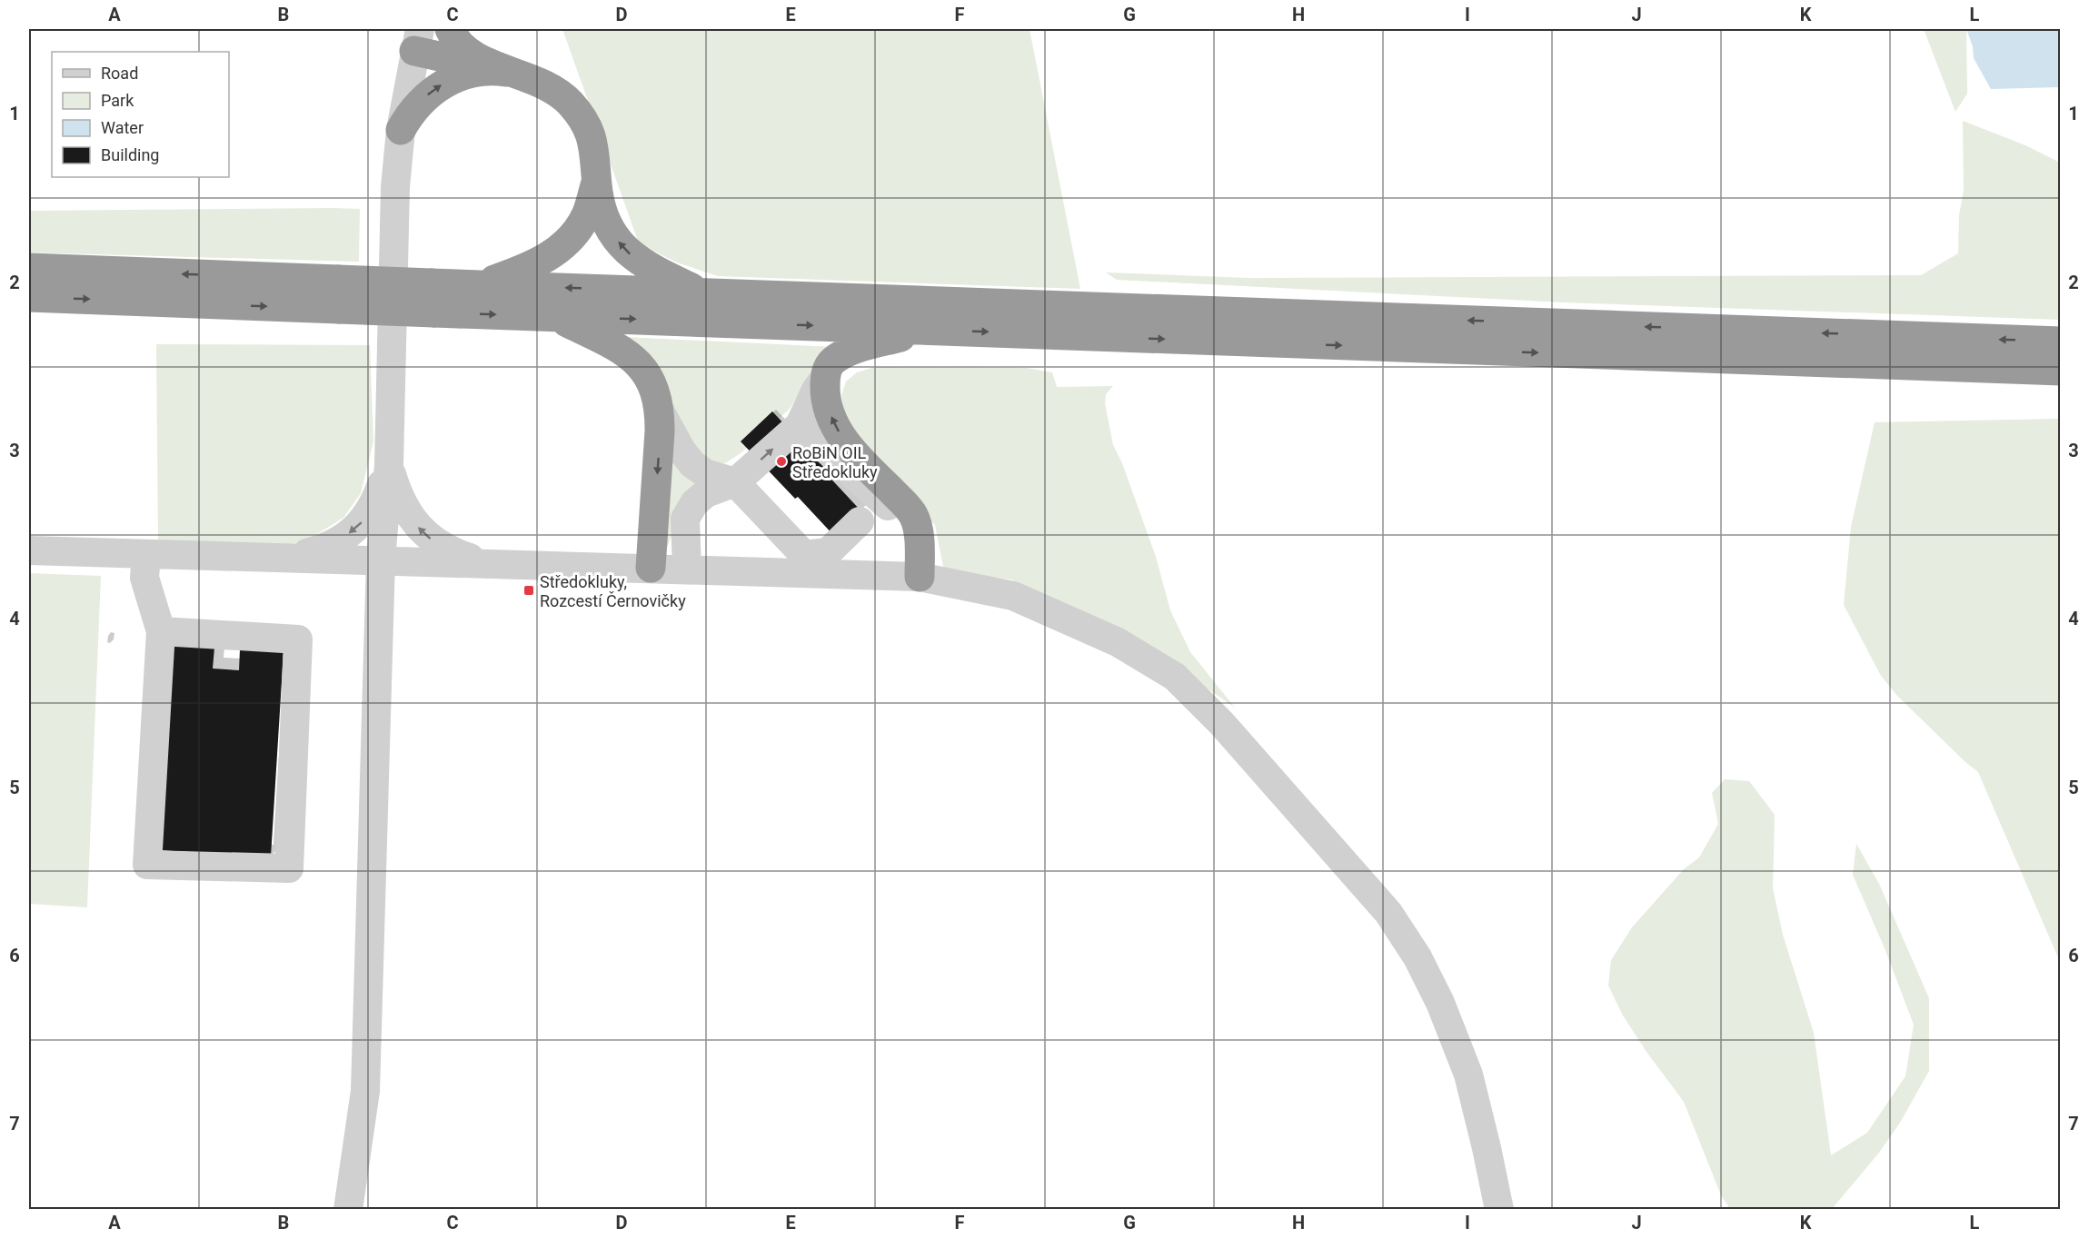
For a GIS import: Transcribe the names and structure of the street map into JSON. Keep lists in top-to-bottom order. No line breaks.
{"places":{"other":["RoBiN OIL Středokluky"],"transit":["Středokluky, Rozcestí Černovičky"]},"legend":["Road","Park","Water","Building"],"grid":{"columns":["A","B","C","D","E","F","G","H","I","J","K","L"],"rows":["1","2","3","4","5","6","7"]}}
